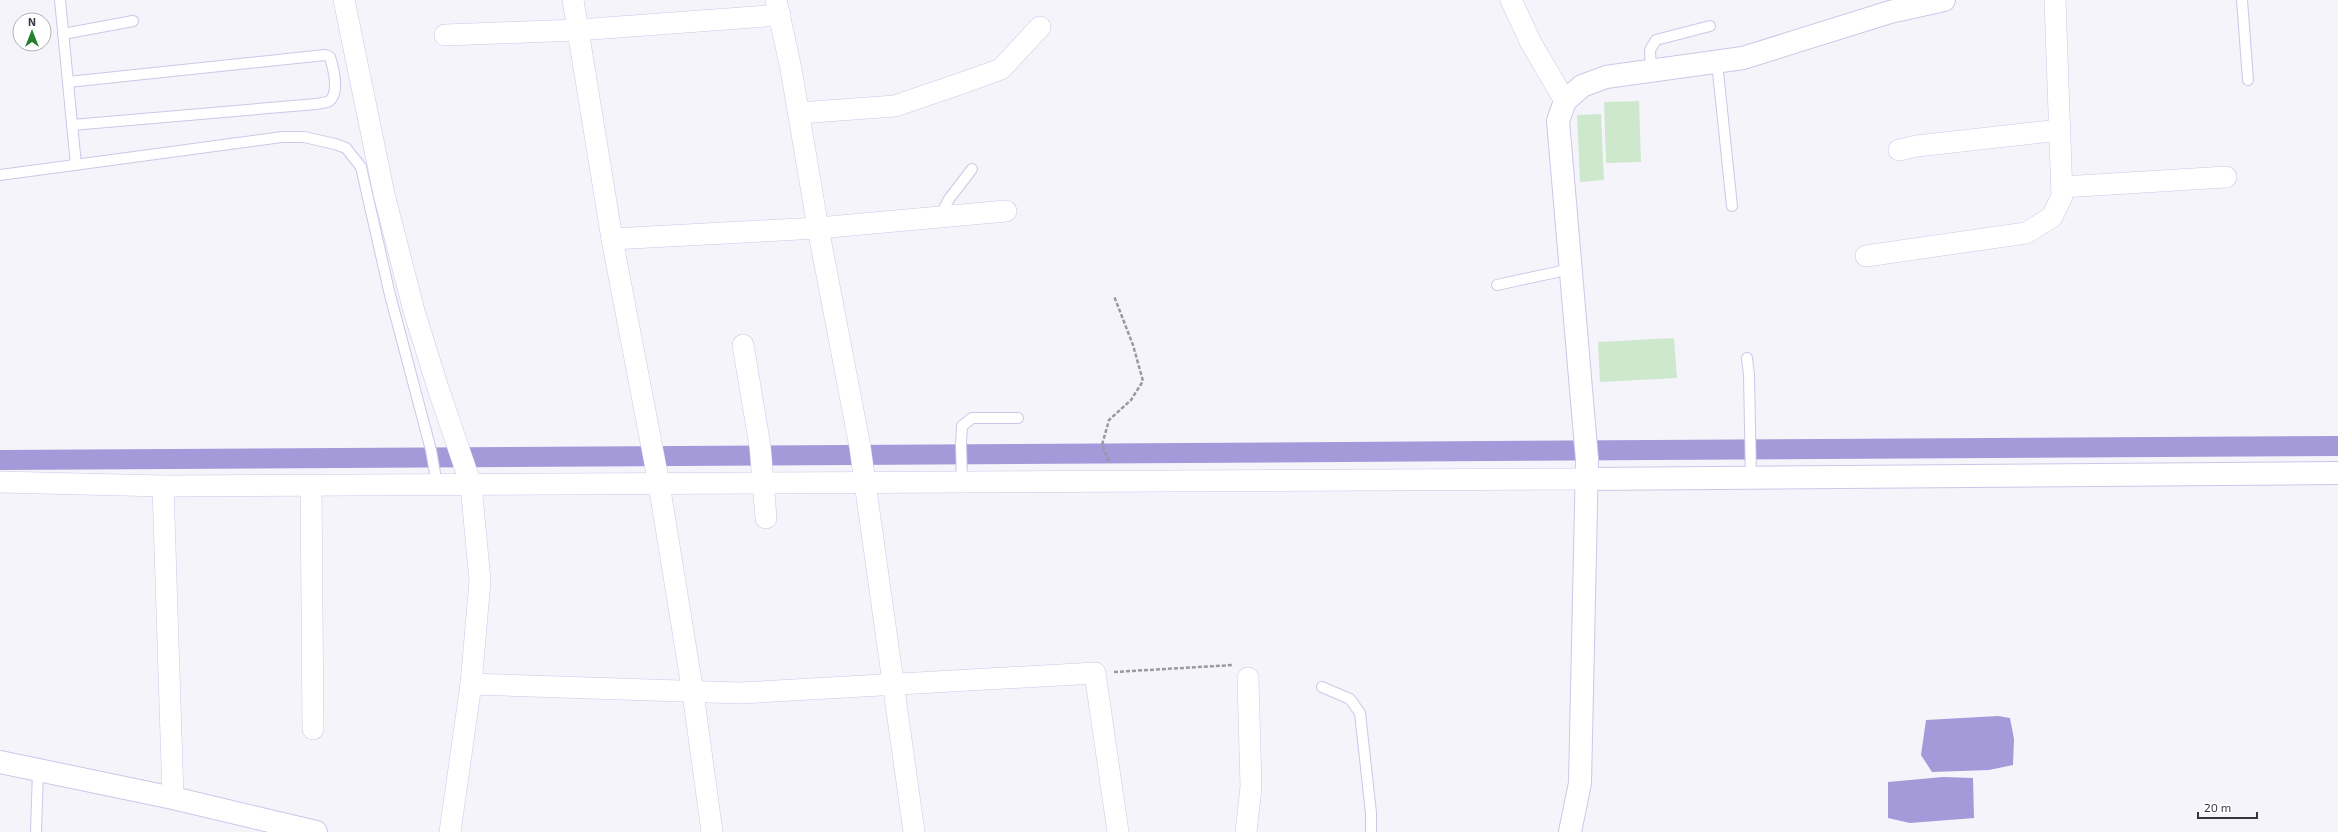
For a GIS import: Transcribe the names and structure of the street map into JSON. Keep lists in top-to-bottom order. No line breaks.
{"scale_bar":"20 m","north":"top"}
